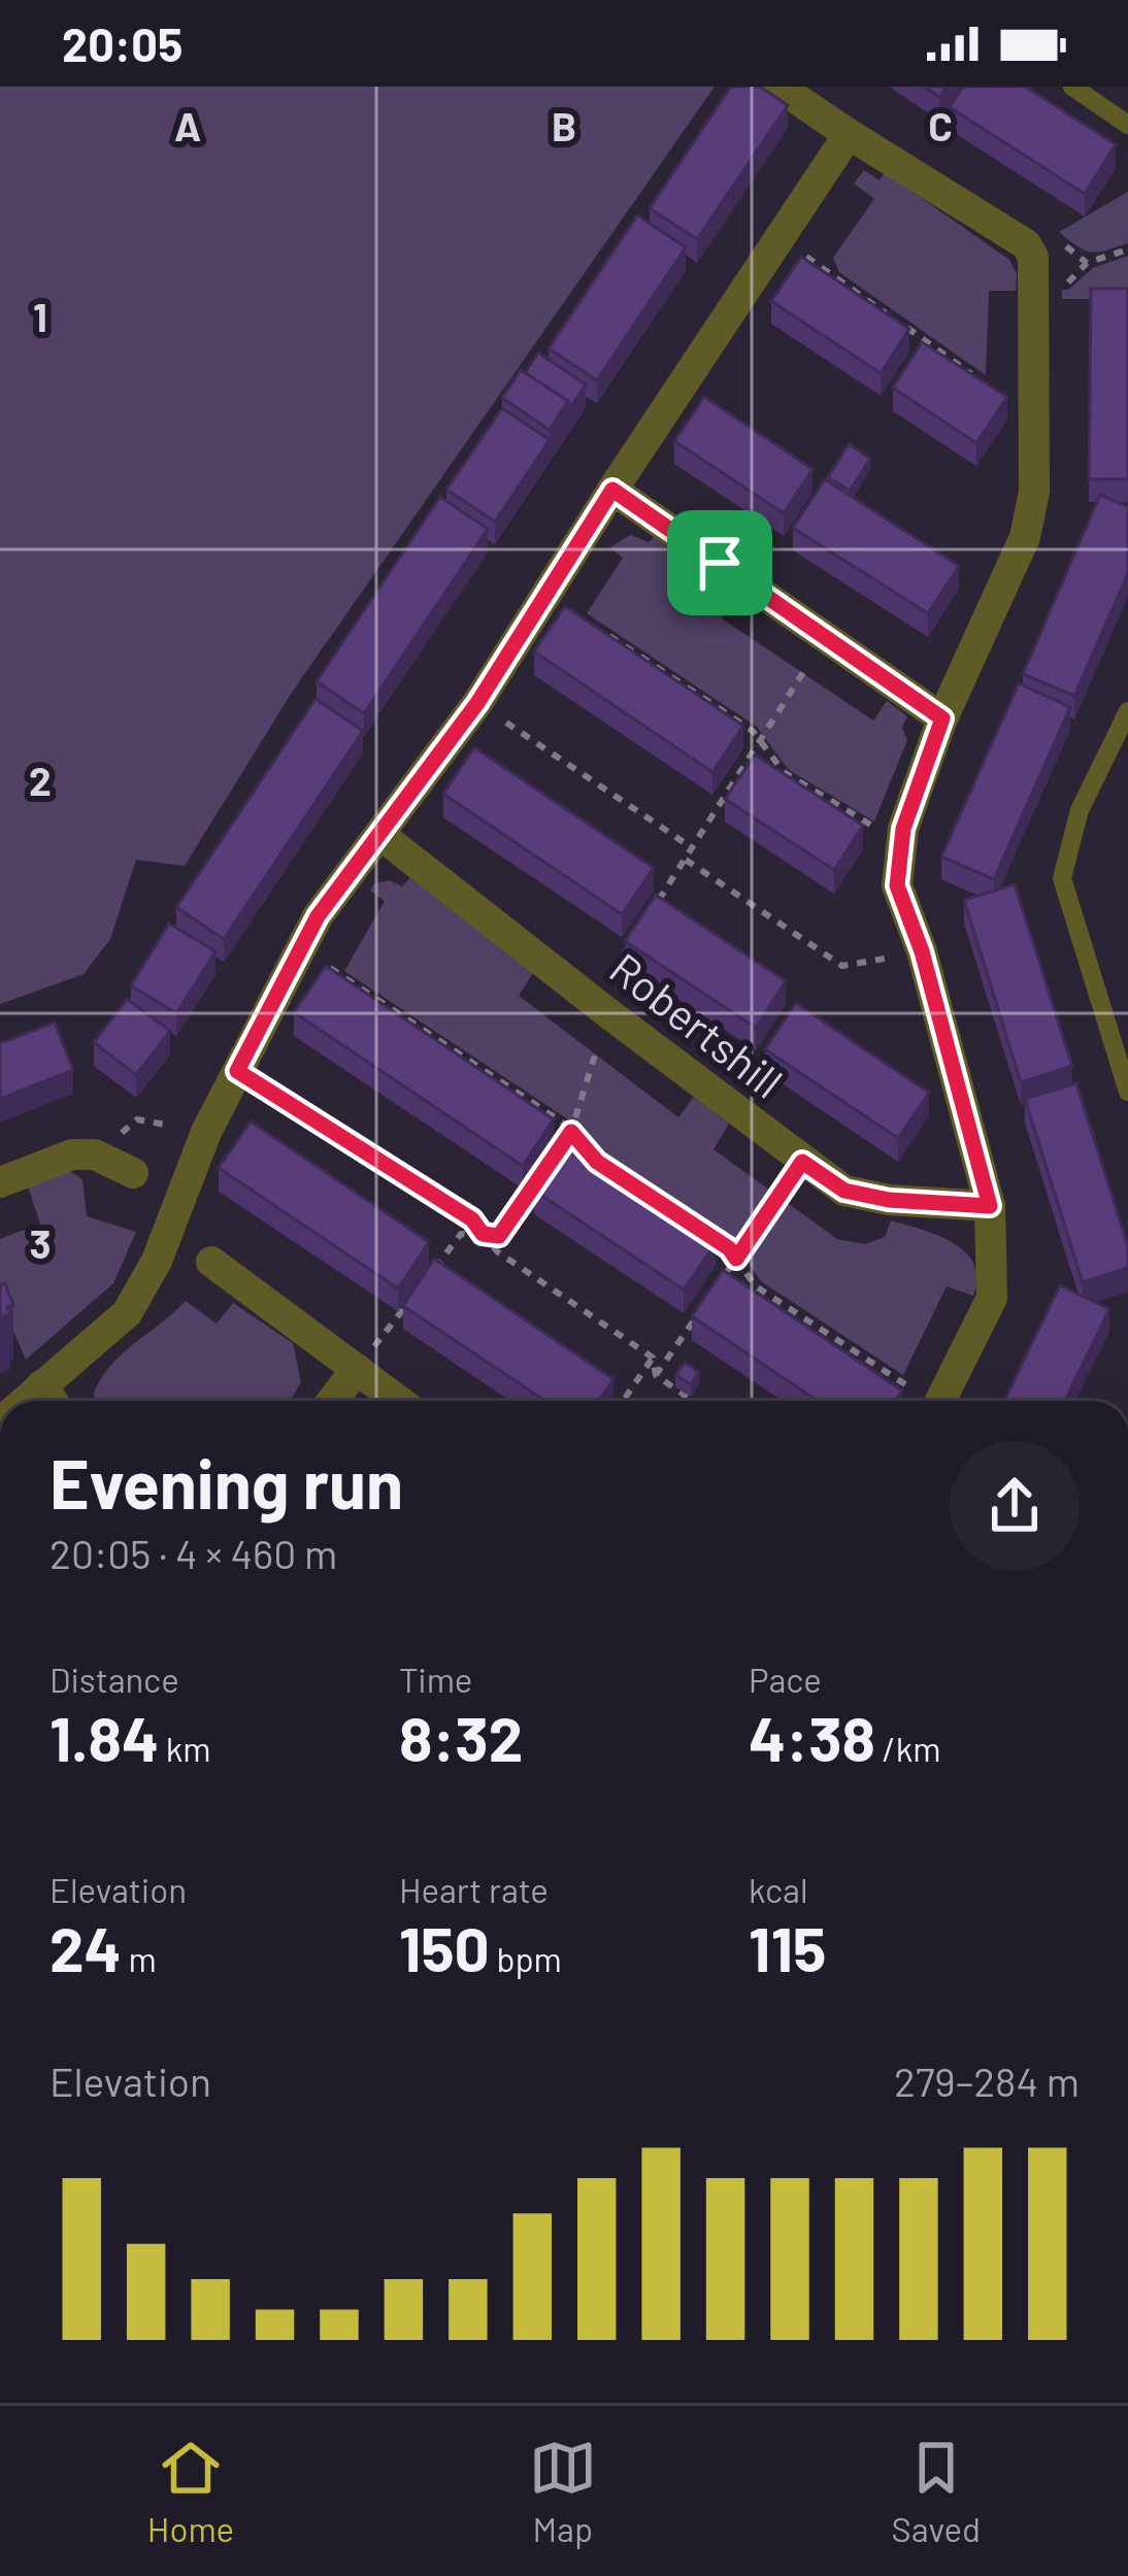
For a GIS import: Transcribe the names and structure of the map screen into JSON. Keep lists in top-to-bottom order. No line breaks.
{"streets":{"street":["Robertshill"]},"page":{"status":"20:05","heading":["Evening run","20:05 · 4 × 460 m"],"stats":[["Distance","1.84 km"],["Time","8:32"],["Pace","4:38 /km"],["Elevation","24 m"],["Heart rate","150 bpm"],["kcal","115"]],"chart":["Elevation","279–284 m"],"tabs":["Home","Map","Saved"]},"grid":{"columns":["A","B","C"],"rows":["1","2","3"]}}
